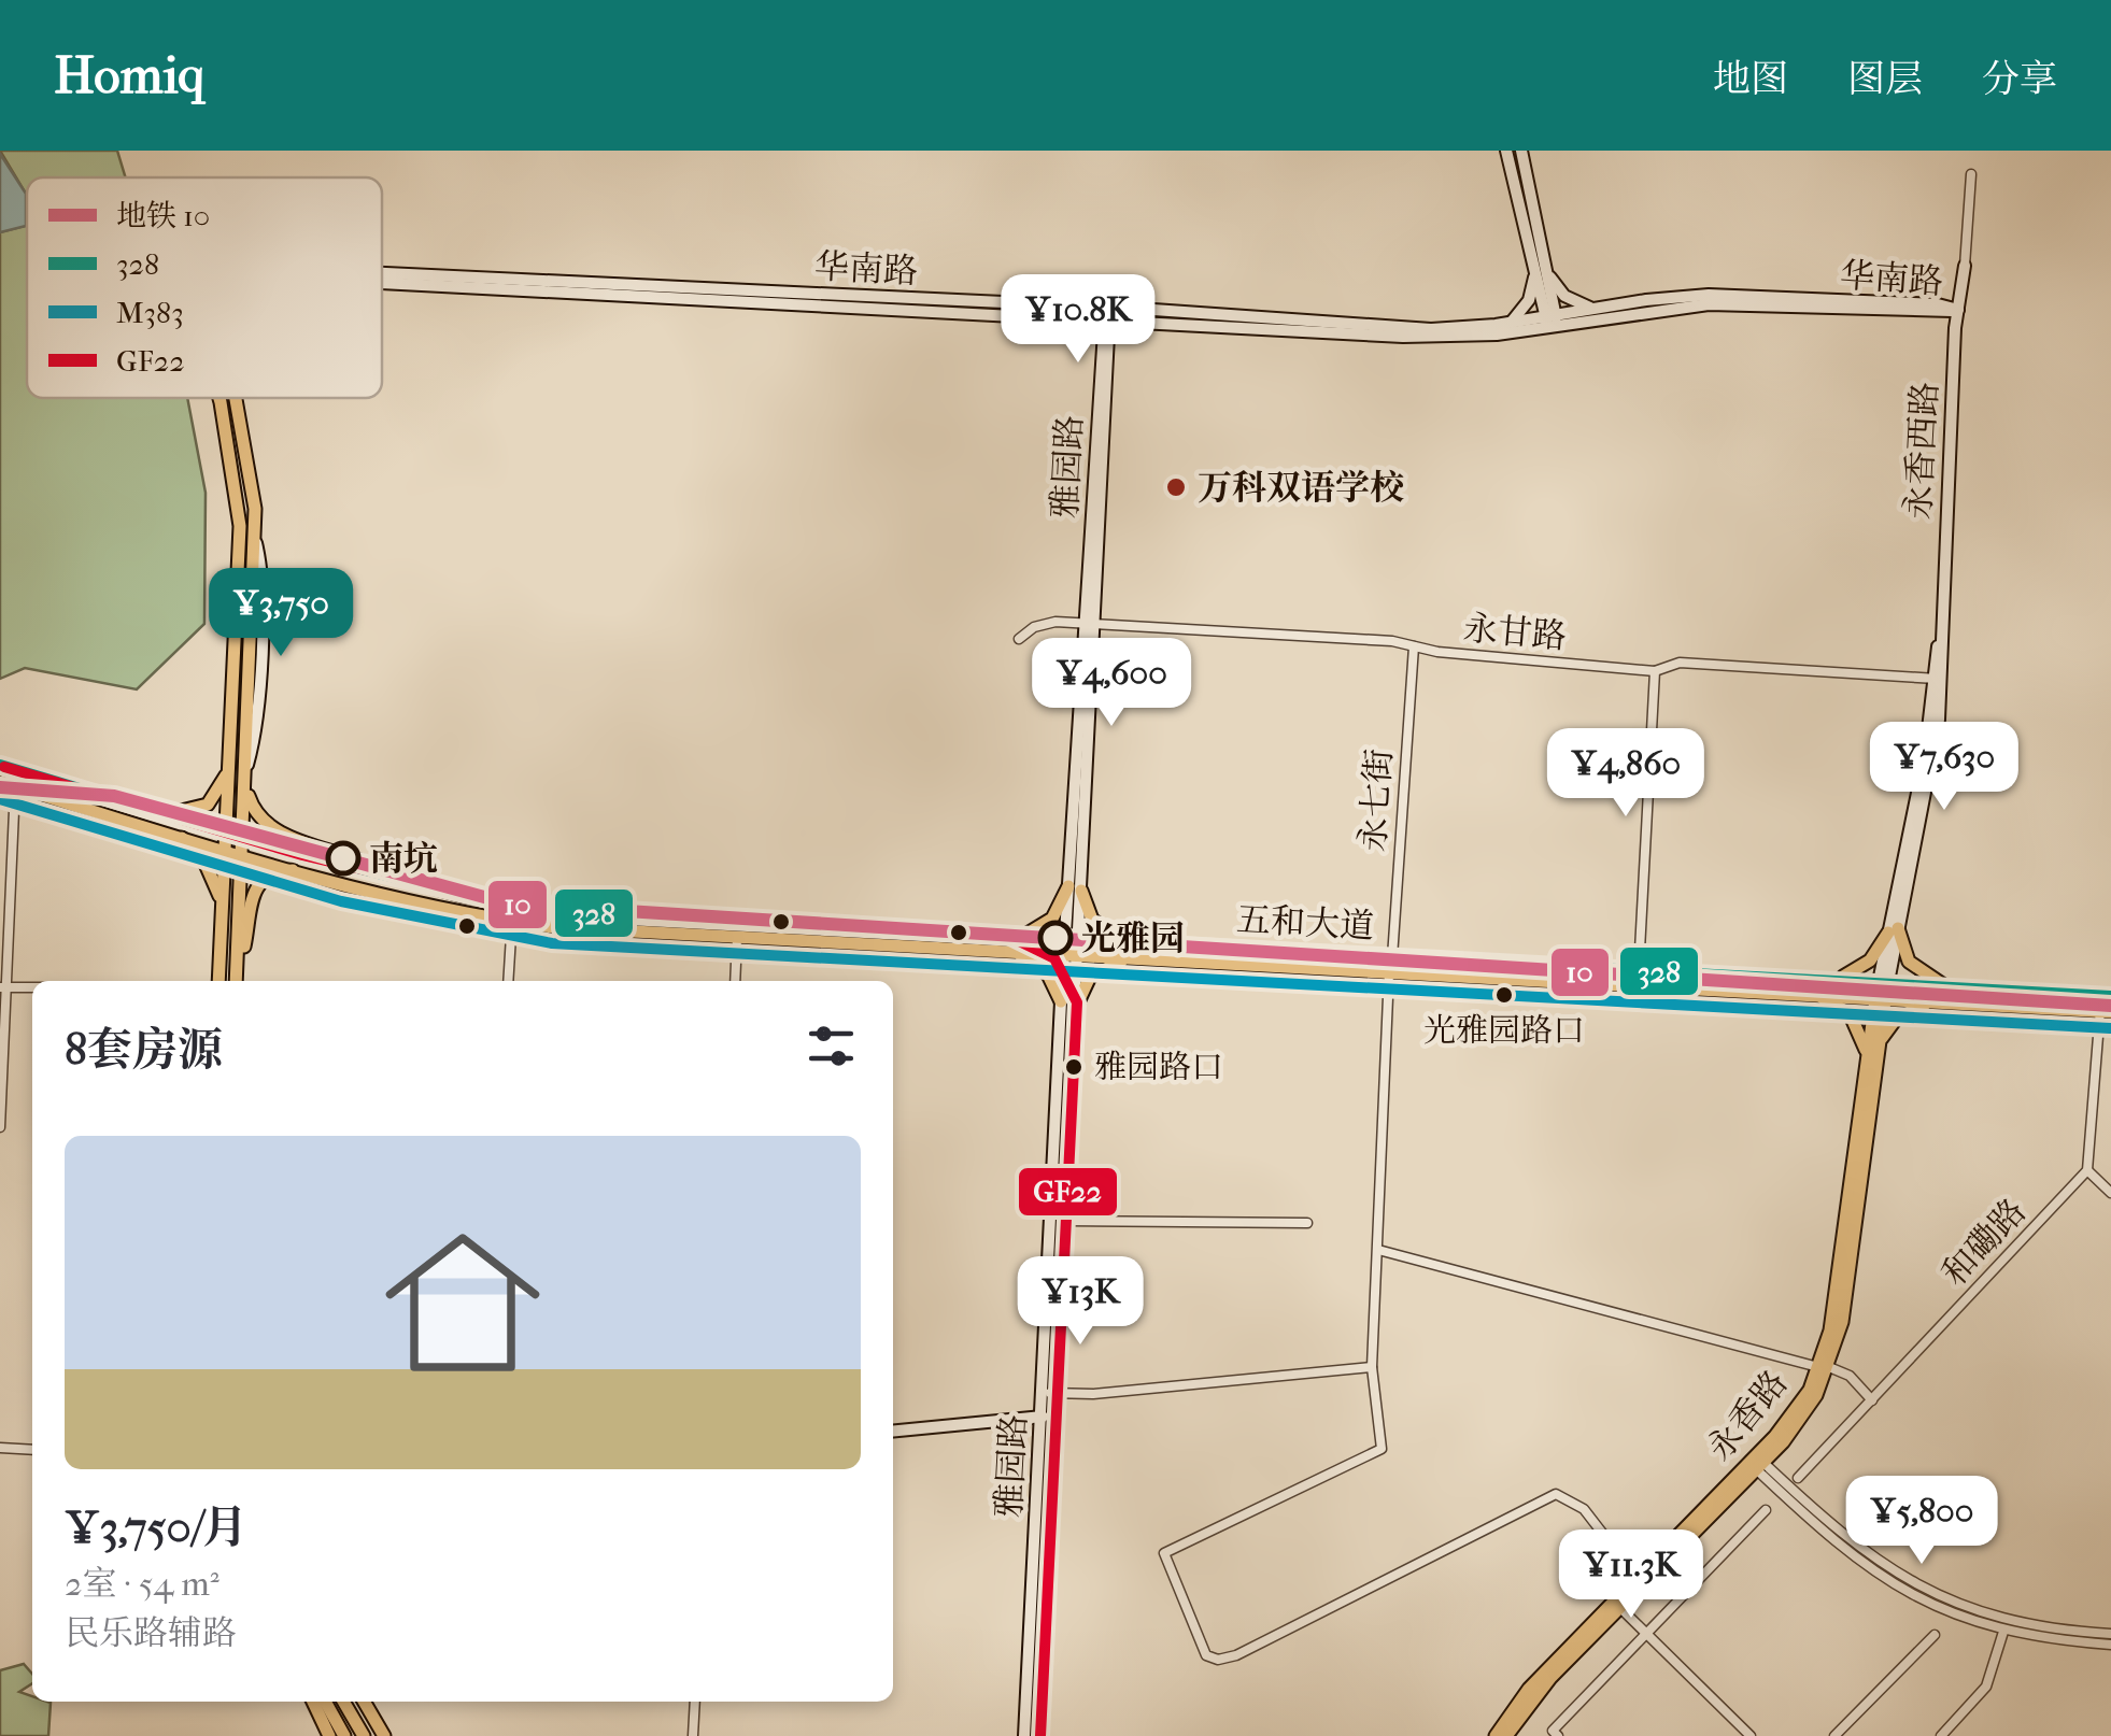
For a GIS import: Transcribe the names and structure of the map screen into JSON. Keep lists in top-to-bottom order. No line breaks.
{"streets":{"main road":["华南路","永香西路","雅园路","五和大道","永香路"],"street":["永甘路","永七街","和磡路"]},"crossings":[["华南路","永香西路"],["华南路","雅园路"],["永香西路","永甘路"],["永香西路","五和大道"],["永香西路","永香路"],["雅园路","永甘路"],["雅园路","五和大道"],["永甘路","永七街"],["永七街","五和大道"],["五和大道","永香路"]],"places":["万科双语学校","南坑","光雅园","光雅园路口","雅园路口"],"lines":["transit line 328","transit line GF22","metro line 10","transit line M383"],"legend":["地铁 10","328","M383","GF22"],"page":{"header":"Homiq","nav":["地图","图层","分享"],"price":["¥10.8K","¥3,750","¥4,600","¥7,630","¥4,860","¥13K","¥5,800","¥11.3K"],"heading":"8套房源","list":[{"name":"¥3,750/月","note":"2室 · 54 m² · 民乐路辅路"}]}}
